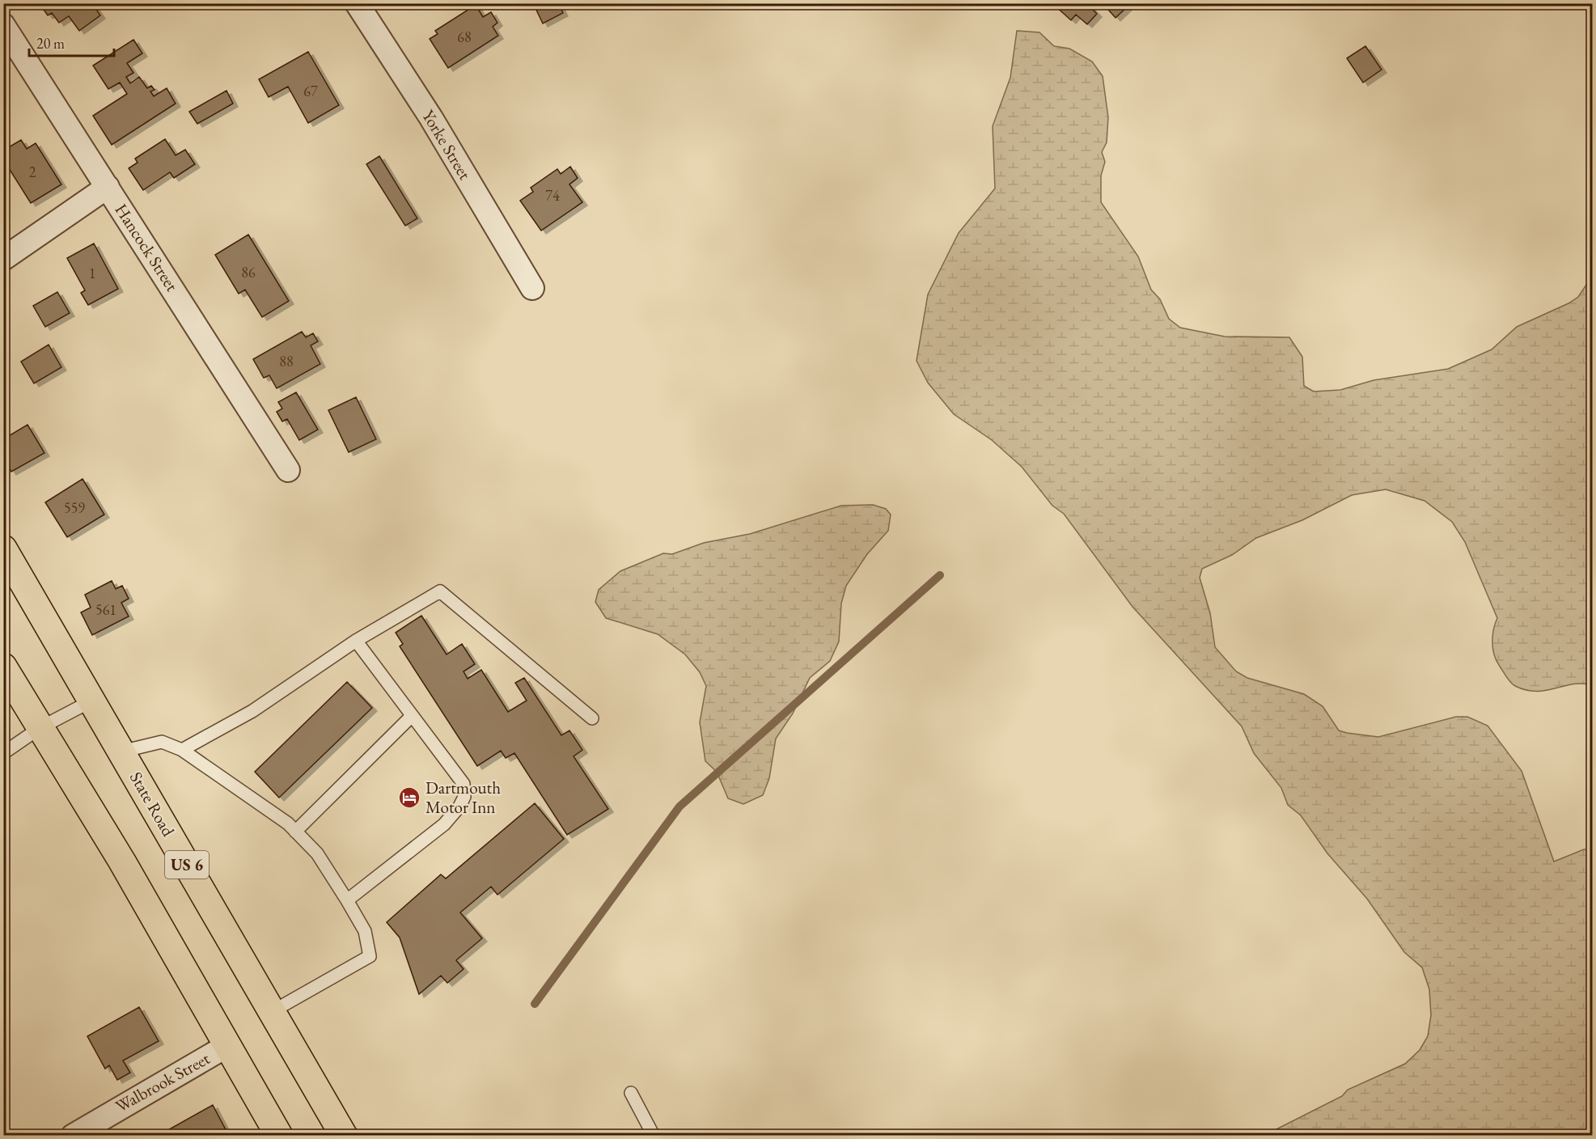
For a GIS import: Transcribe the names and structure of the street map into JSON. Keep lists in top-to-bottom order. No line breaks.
{"streets":{"main road":["State Road","US 6"],"street":["Yorke Street","Hancock Street","Walbrook Street"]},"places":{"hotel":["Dartmouth Motor Inn"]},"house_numbers":["68","67","2","74","86","1","88","559","561"],"scale_bar":"20 m"}
